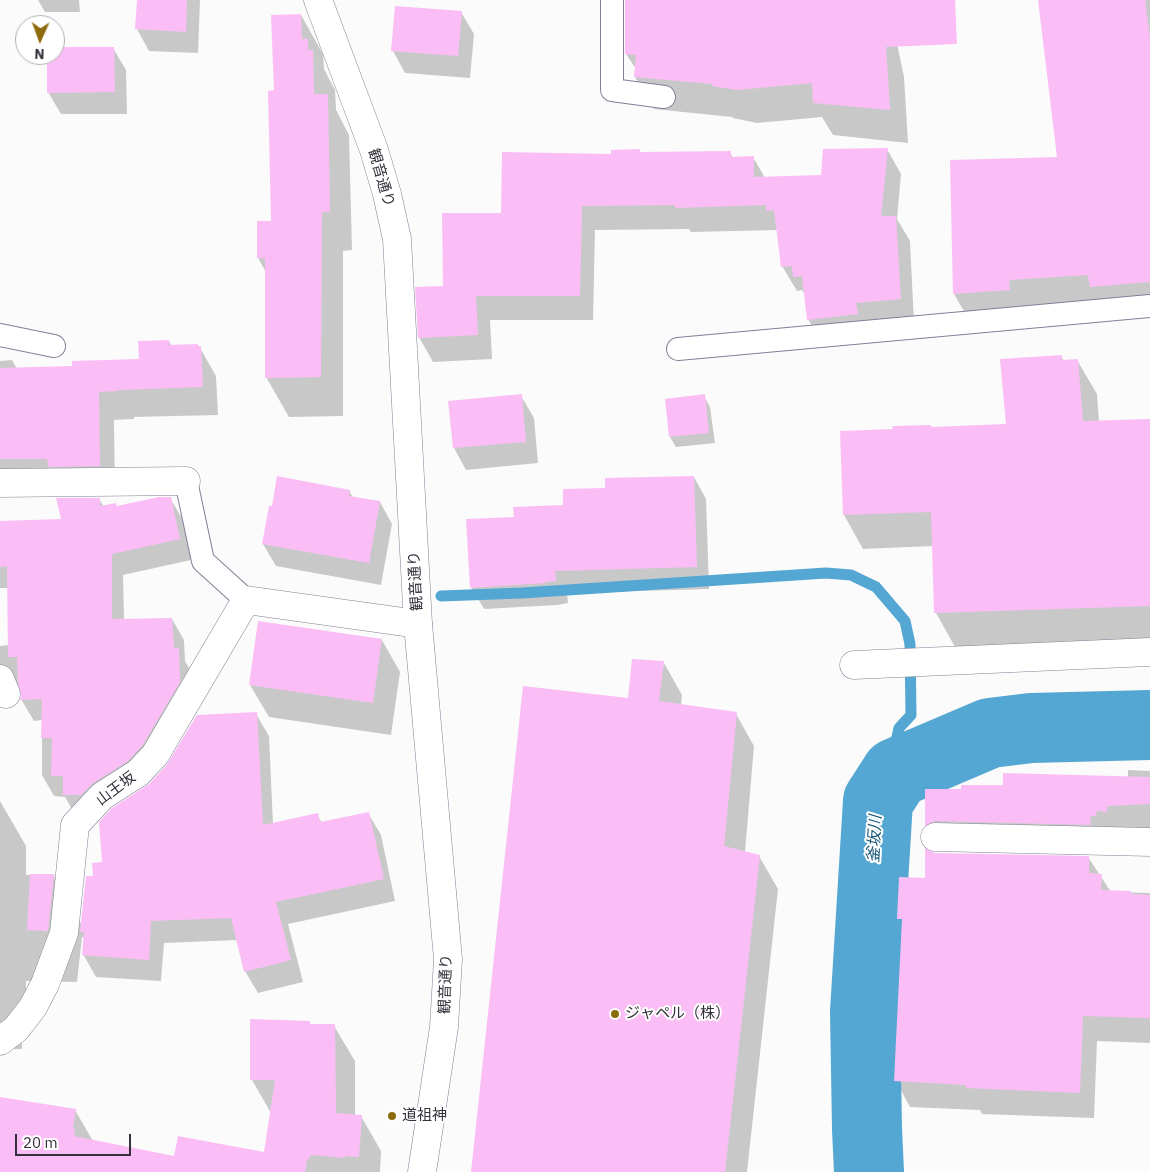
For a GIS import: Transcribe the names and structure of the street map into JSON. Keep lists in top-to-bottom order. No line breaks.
{"streets":{"street":["観音通り","山王坂"]},"water":["釜坂川"],"places":["ジャペル（株）","道祖神"],"scale_bar":"20 m","north":"bottom"}
